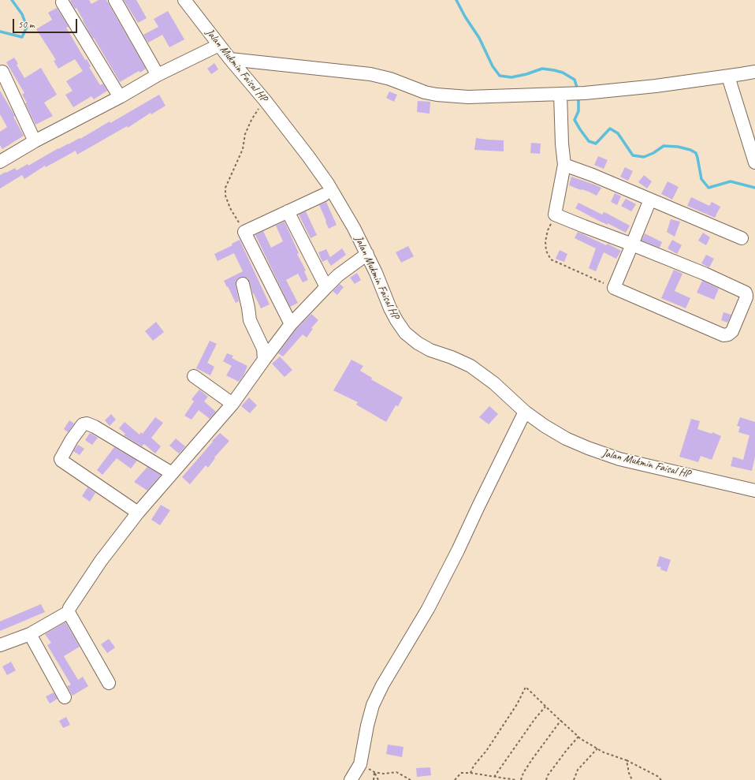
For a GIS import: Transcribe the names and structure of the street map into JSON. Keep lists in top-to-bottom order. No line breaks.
{"streets":{"street":["Jalan Mukmin Faisal HP"]},"scale_bar":"50 m"}
